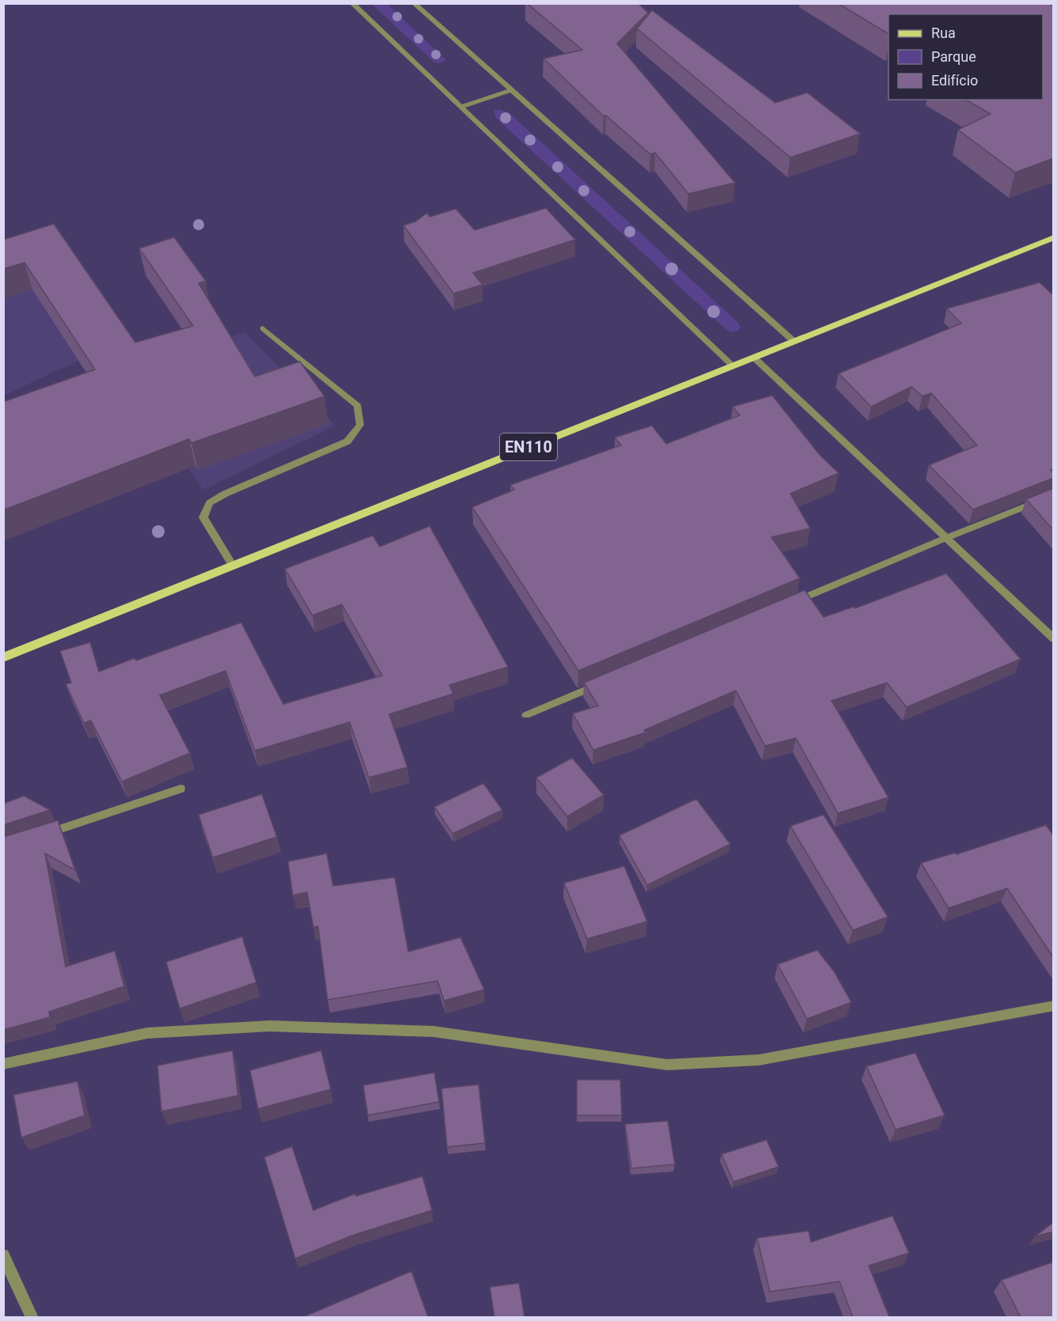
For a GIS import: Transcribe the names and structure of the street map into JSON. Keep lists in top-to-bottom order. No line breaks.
{"streets":{"main road":["EN110"]},"legend":["Rua","Parque","Edifício"]}
